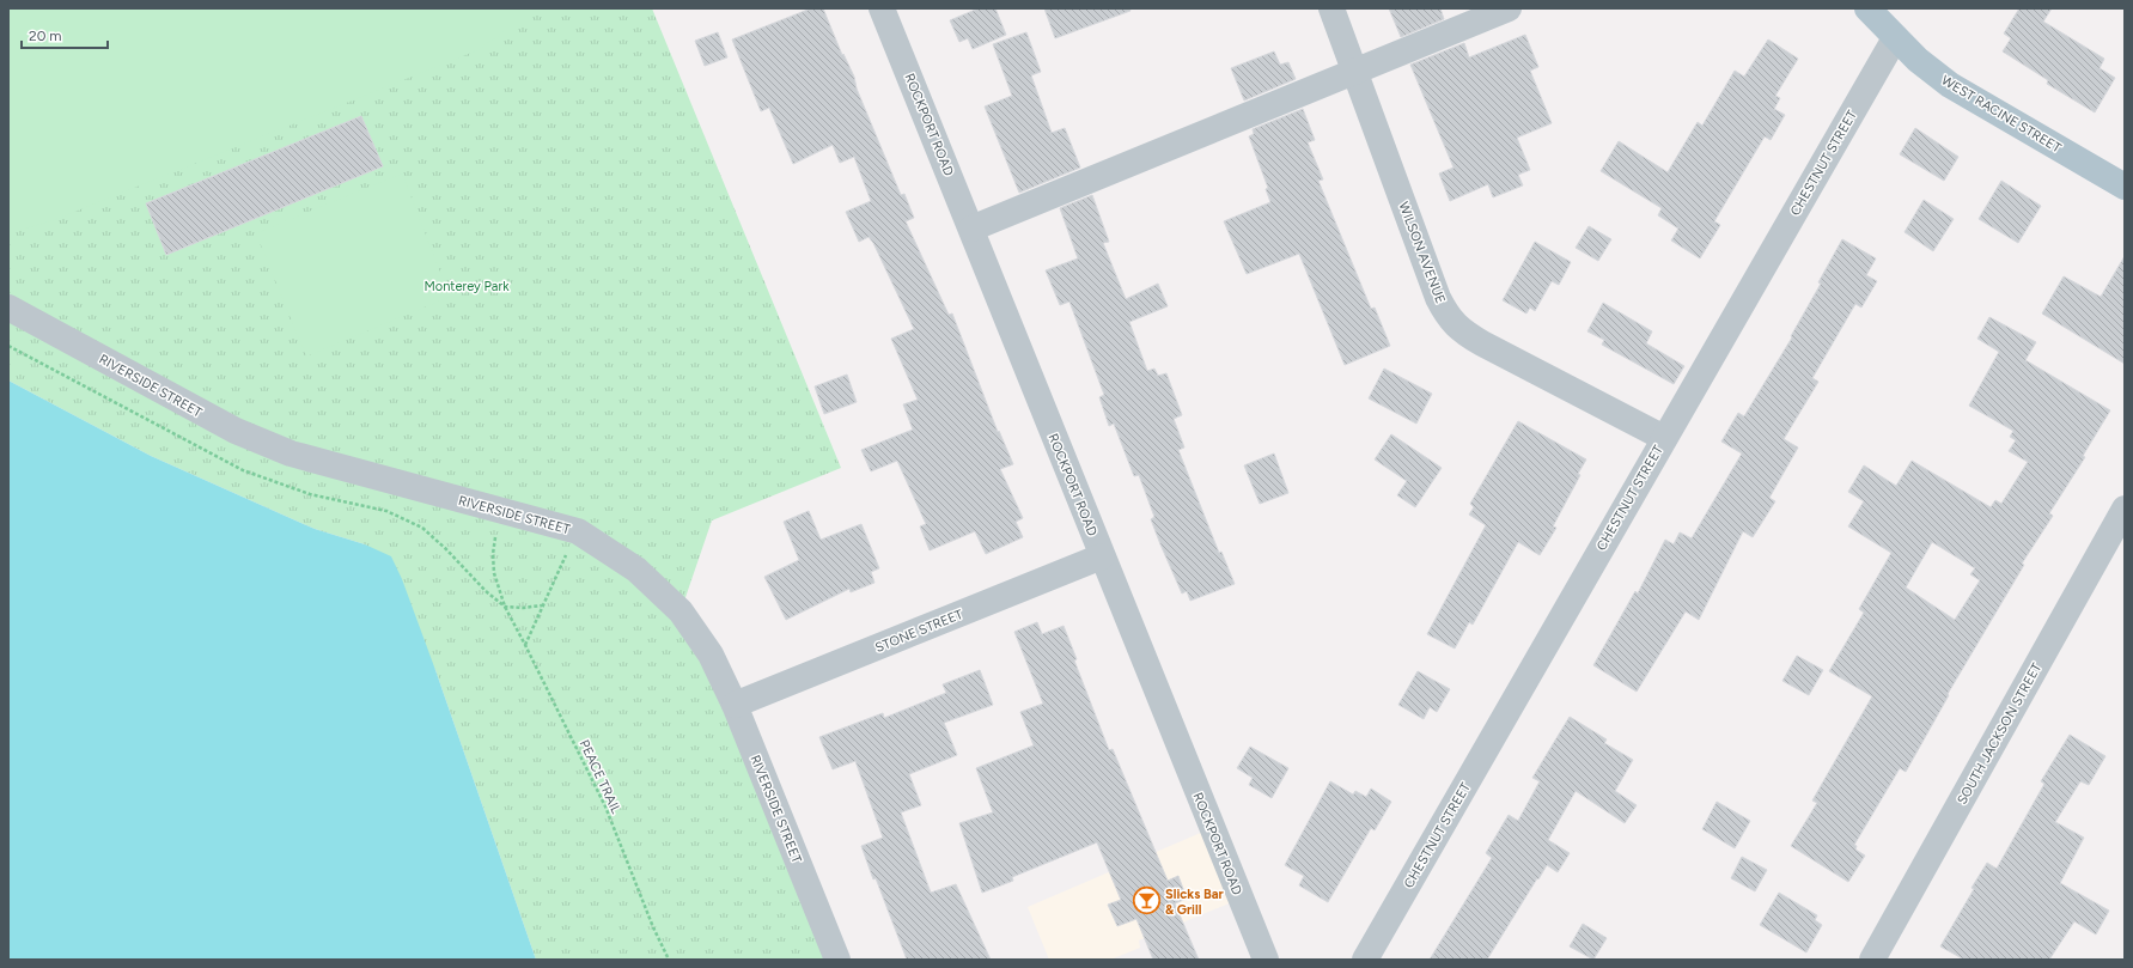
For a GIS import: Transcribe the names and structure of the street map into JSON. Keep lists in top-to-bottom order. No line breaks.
{"streets":{"main road":["WEST RACINE STREET"],"street":["ROCKPORT ROAD","CHESTNUT STREET","WILSON AVENUE","RIVERSIDE STREET","STONE STREET","SOUTH JACKSON STREET"],"path":["PEACE TRAIL"]},"crossings":[["WEST RACINE STREET","CHESTNUT STREET"],["ROCKPORT ROAD","STONE STREET"],["CHESTNUT STREET","WILSON AVENUE"],["RIVERSIDE STREET","STONE STREET"],["RIVERSIDE STREET","PEACE TRAIL"]],"parks":["Monterey Park"],"places":{"bar":["Slicks Bar & Grill"]},"scale_bar":"20 m"}
